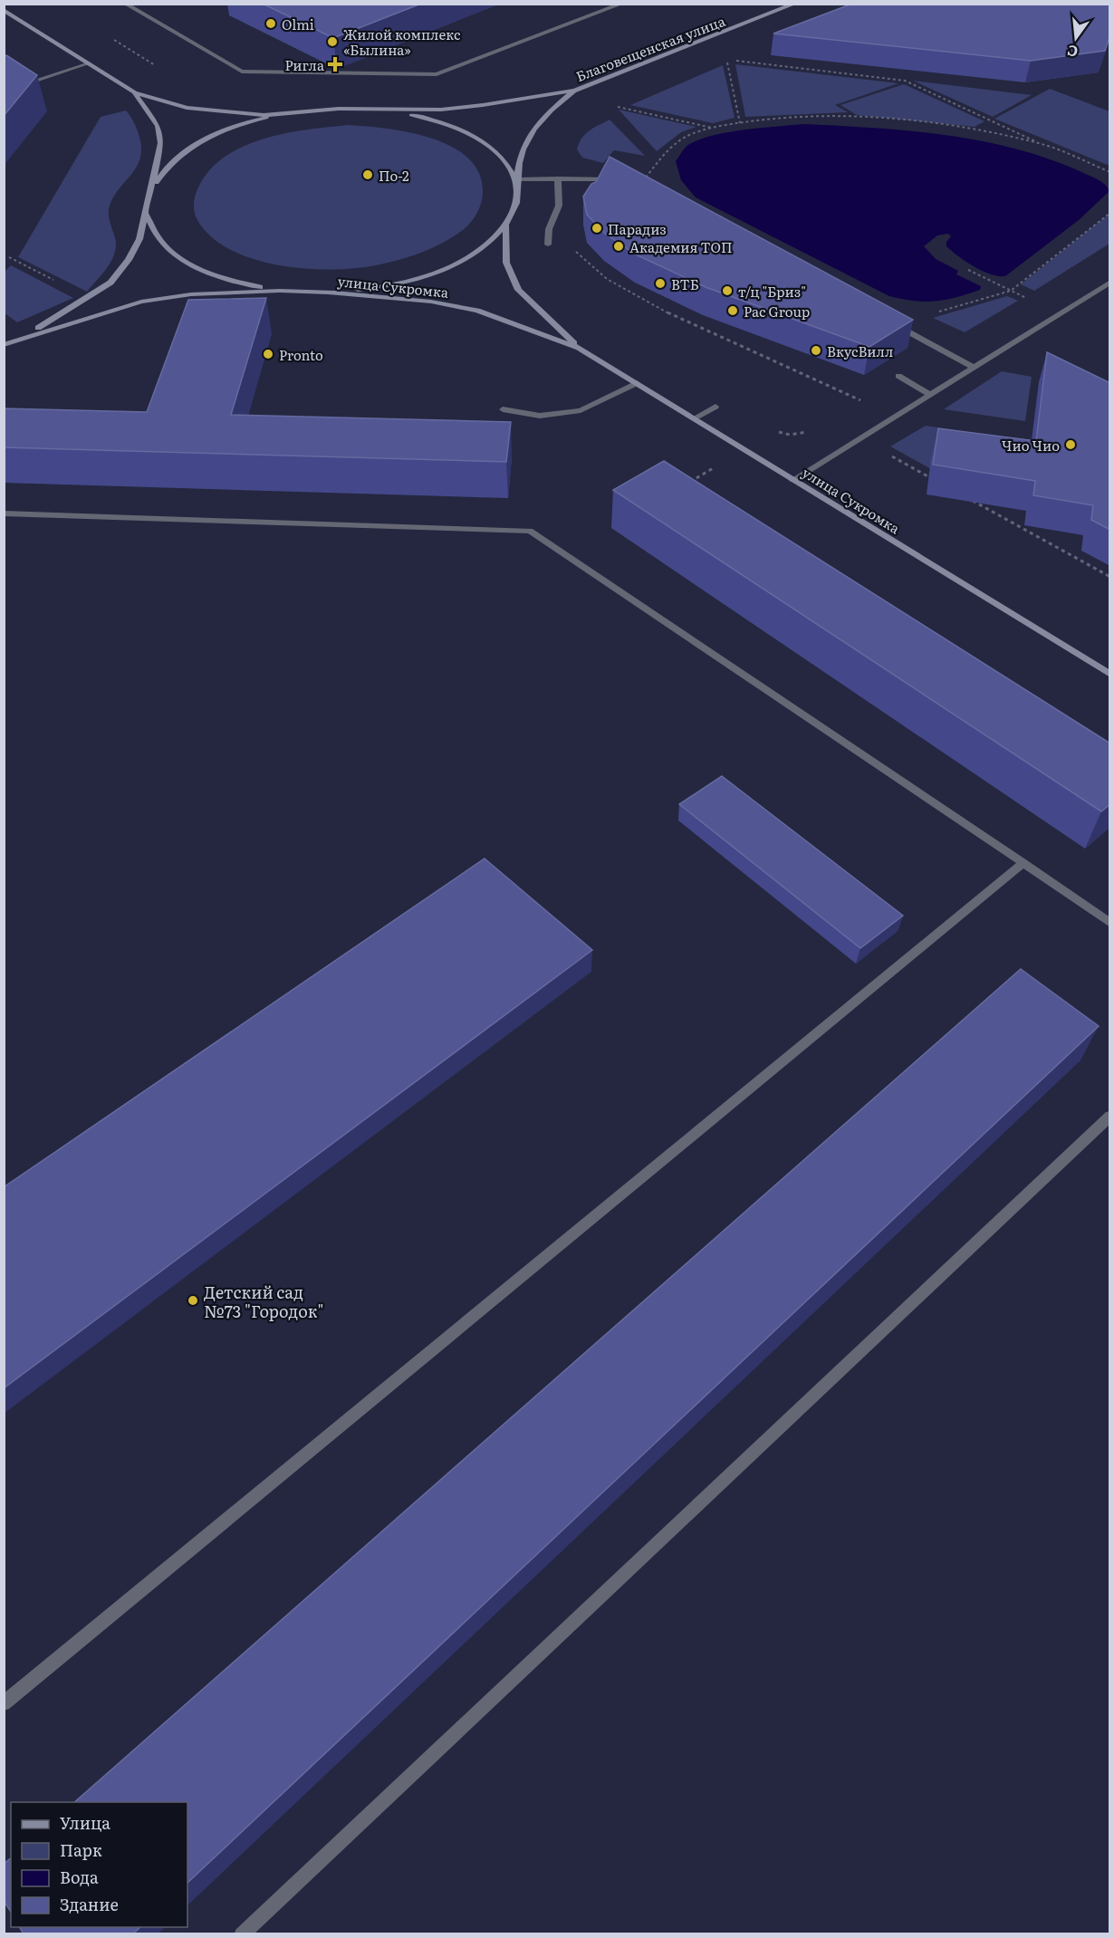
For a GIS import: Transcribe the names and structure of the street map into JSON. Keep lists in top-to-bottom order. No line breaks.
{"streets":{"main road":["Благовещенская улица","улица Сукромка"]},"places":{"other":["Olmi","Жилой комплекс «Былина»","По-2","Парадиз","Академия ТОП","ВТБ","т/ц \"Бриз\"","Pac Group","ВкусВилл","Pronto","Чио Чио","Детский сад №73 \"Городок\""],"health":["Ригла"]},"legend":["Улица","Парк","Вода","Здание"],"north":"bottom"}
